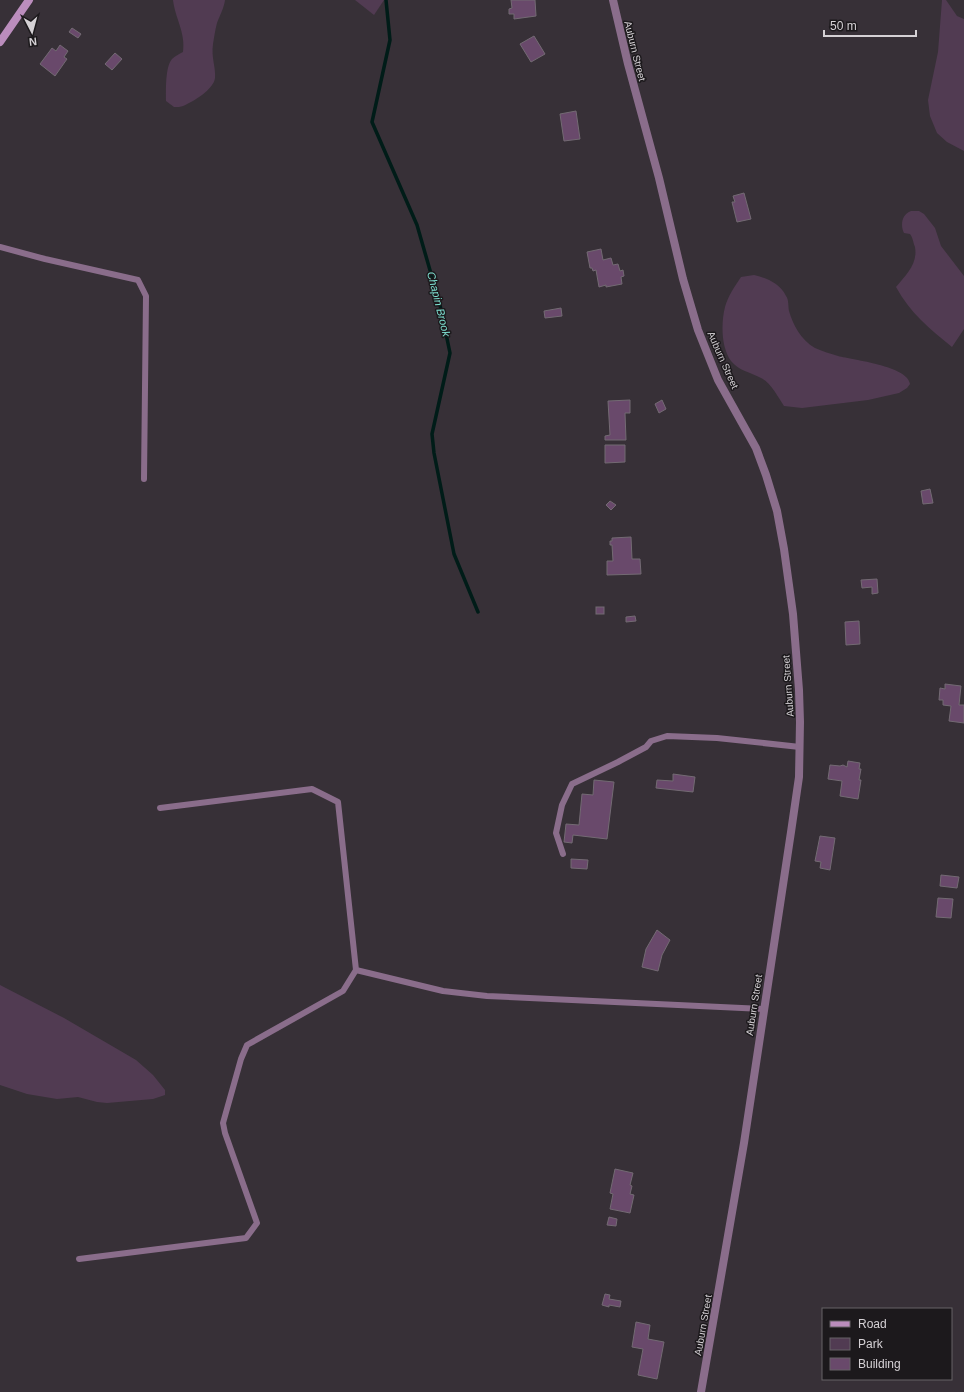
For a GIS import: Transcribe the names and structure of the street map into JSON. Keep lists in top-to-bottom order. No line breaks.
{"streets":{"street":["Auburn Street"]},"water":["Chapin Brook"],"legend":["Road","Park","Building"],"scale_bar":"50 m","north":"bottom"}
